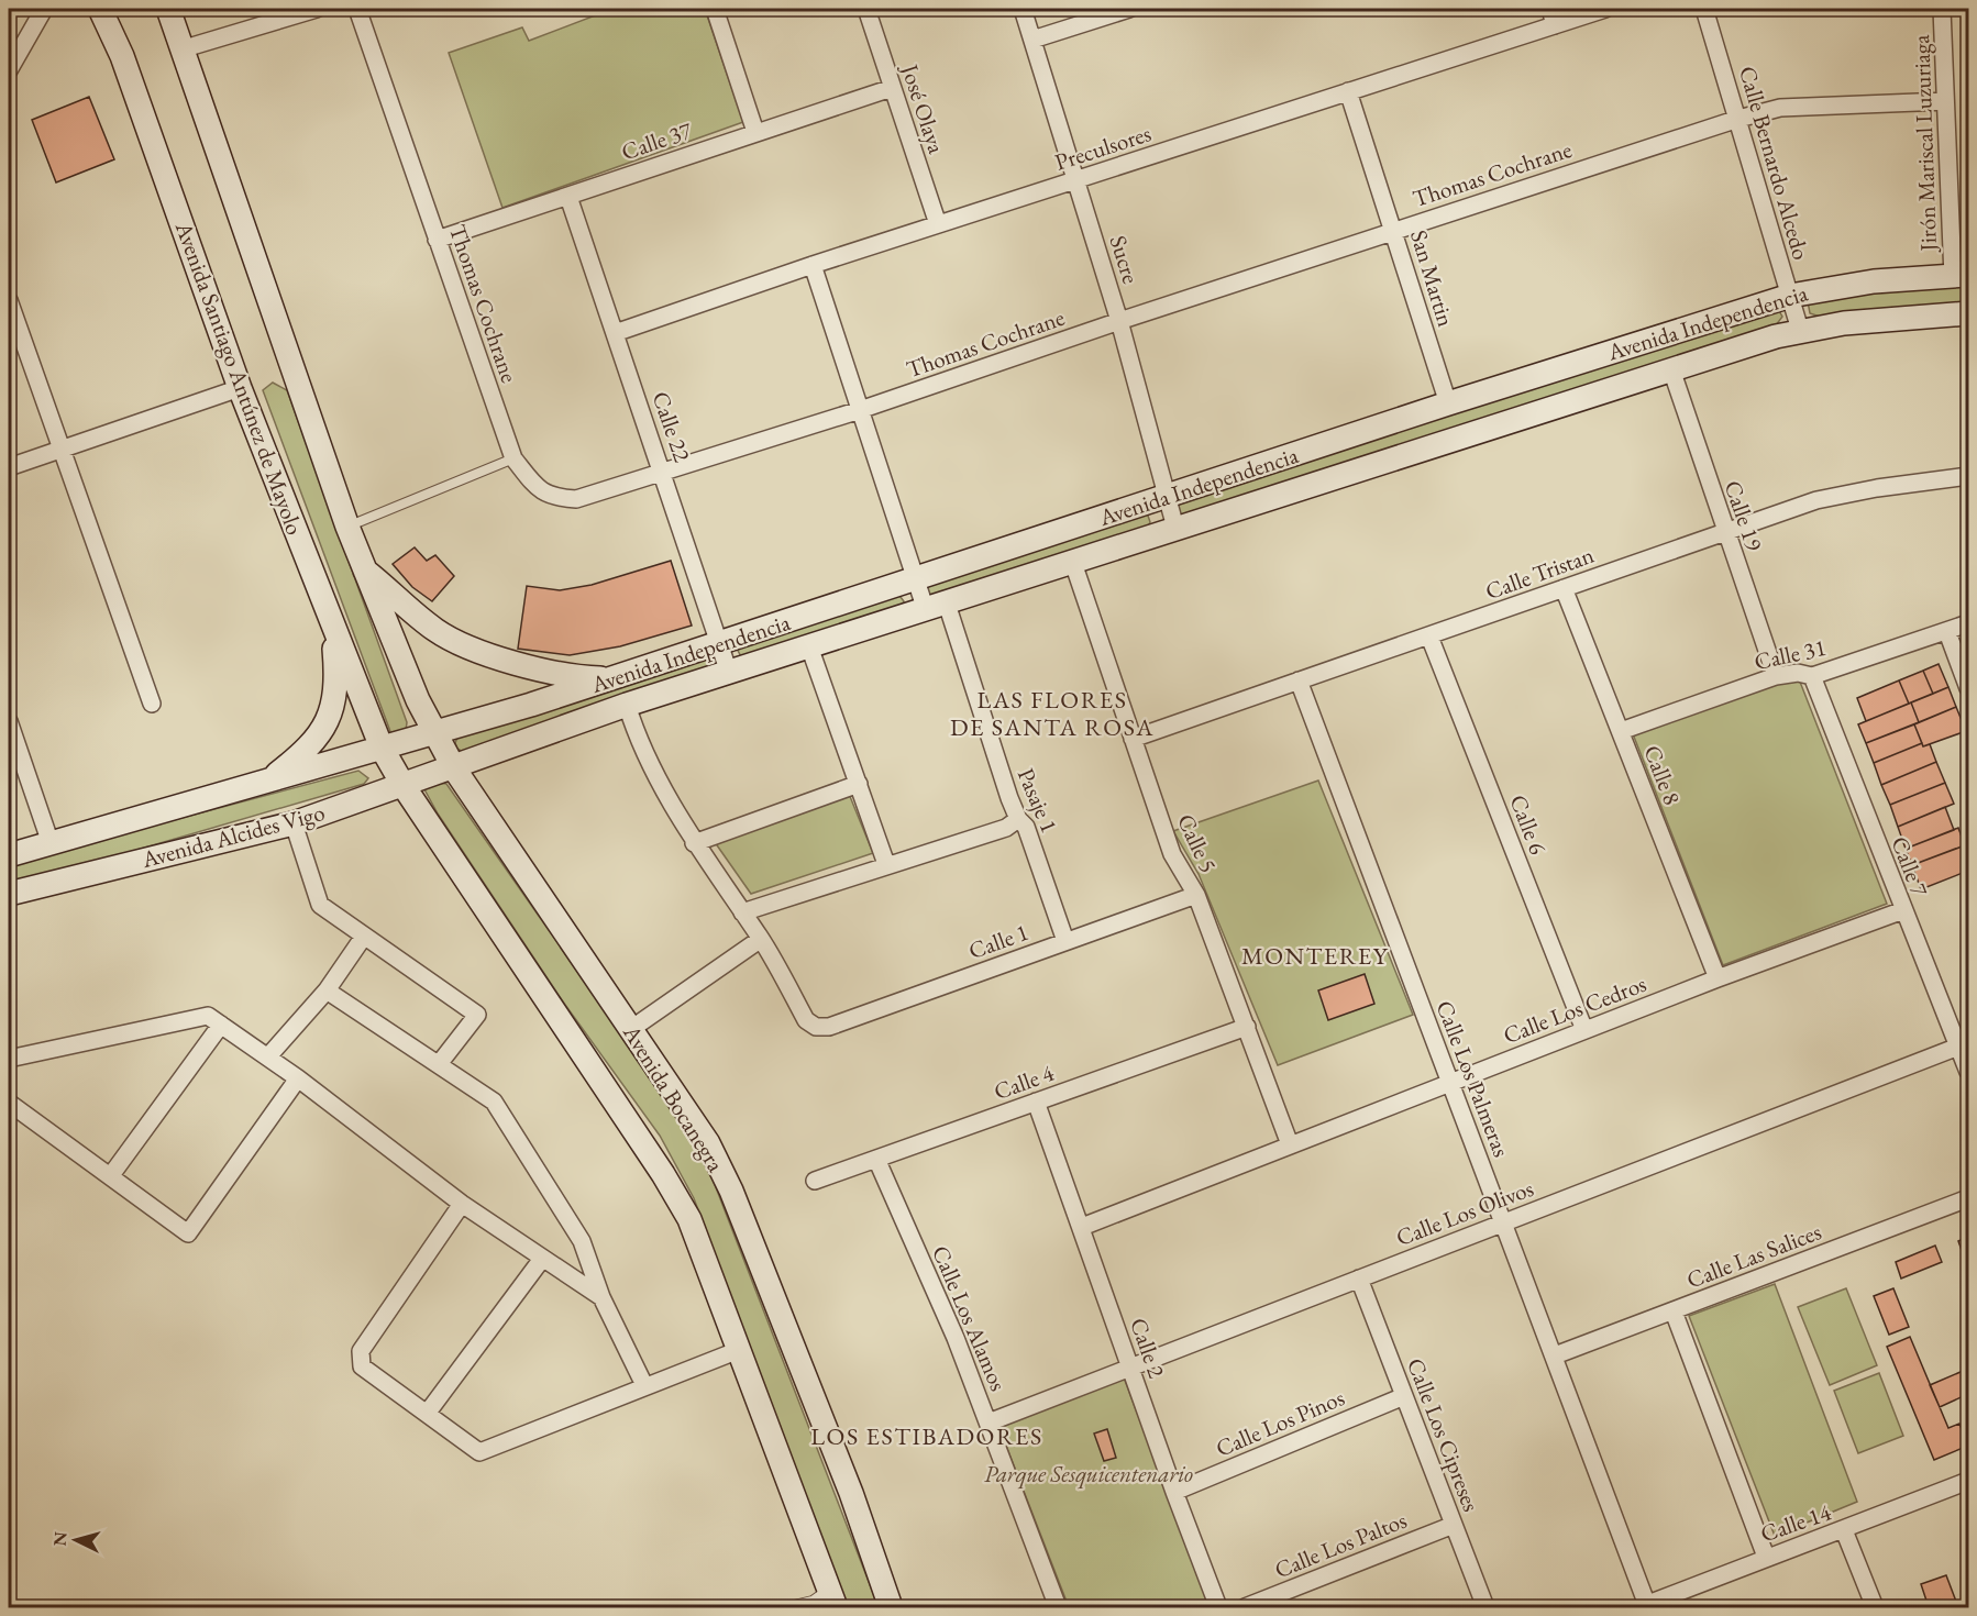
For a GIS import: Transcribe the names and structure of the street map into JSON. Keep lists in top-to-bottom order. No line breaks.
{"streets":{"street":["José Olaya","Calle 37","Jirón Mariscal Luzuriaga","Preculsores","Calle Bernardo Alcedo","Thomas Cochrane","Sucre","San Martin","Avenida Independencia","Avenida Santiago Antúnez de Mayolo","Calle 22","Calle 19","Calle Tristan","Calle 31","Calle 8","Pasaje 1","Calle 6","Avenida Alcides Vigo","Calle 5","Calle 7","Calle 1","Calle Los Cedros","Calle Los Palmeras","Calle 4","Avenida Bocanegra","Calle Los Olivos","Calle Las Salices","Calle Los Alamos","Calle 2","Calle Los Pinos","Calle Los Cipreses","Calle 14","Calle Los Paltos"]},"crossings":[["José Olaya","Calle 37"],["José Olaya","Preculsores"],["Calle 37","Thomas Cochrane"],["Calle 37","Calle 22"],["Jirón Mariscal Luzuriaga","Thomas Cochrane"],["Jirón Mariscal Luzuriaga","Avenida Independencia"],["Preculsores","Sucre"],["Preculsores","San Martin"],["Preculsores","Calle 22"],["Preculsores","Pasaje 1"],["Calle Bernardo Alcedo","Thomas Cochrane"],["Calle Bernardo Alcedo","Avenida Independencia"],["Thomas Cochrane","Sucre"],["Thomas Cochrane","San Martin"],["Thomas Cochrane","Calle 22"],["Thomas Cochrane","Pasaje 1"],["Sucre","Avenida Independencia"],["San Martin","Avenida Independencia"],["Avenida Independencia","Calle 22"],["Avenida Independencia","Calle 19"],["Avenida Independencia","Pasaje 1"],["Avenida Independencia","Avenida Alcides Vigo"],["Avenida Independencia","Calle 5"],["Avenida Independencia","Avenida Bocanegra"],["Avenida Santiago Antúnez de Mayolo","Avenida Alcides Vigo"],["Calle 19","Calle Tristan"],["Calle 19","Calle 31"],["Calle Tristan","Calle 8"],["Calle Tristan","Calle 6"],["Calle Tristan","Calle 5"],["Calle Tristan","Calle Los Palmeras"],["Calle 31","Calle 8"],["Calle 31","Calle 7"],["Calle 8","Calle Los Cedros"],["Pasaje 1","Calle 1"],["Calle 6","Calle Los Cedros"],["Avenida Alcides Vigo","Avenida Bocanegra"],["Calle 5","Calle 1"],["Calle 5","Calle Los Cedros"],["Calle 5","Calle 4"],["Calle 7","Calle Los Cedros"],["Calle 7","Calle Los Olivos"],["Calle Los Cedros","Calle Los Palmeras"],["Calle Los Cedros","Calle 2"],["Calle Los Palmeras","Calle Los Olivos"],["Calle Los Palmeras","Calle Las Salices"],["Calle Los Palmeras","Calle 14"],["Calle 4","Calle Los Alamos"],["Calle 4","Calle 2"],["Calle Los Olivos","Calle Los Alamos"],["Calle Los Olivos","Calle 2"],["Calle Los Olivos","Calle Los Cipreses"],["Calle 2","Calle Los Pinos"],["Calle Los Pinos","Calle Los Cipreses"],["Calle Los Cipreses","Calle Los Paltos"]],"districts":["LAS FLORES DE SANTA ROSA","MONTEREY","LOS ESTIBADORES"],"parks":["Parque Sesquicentenario"],"north":"left"}
